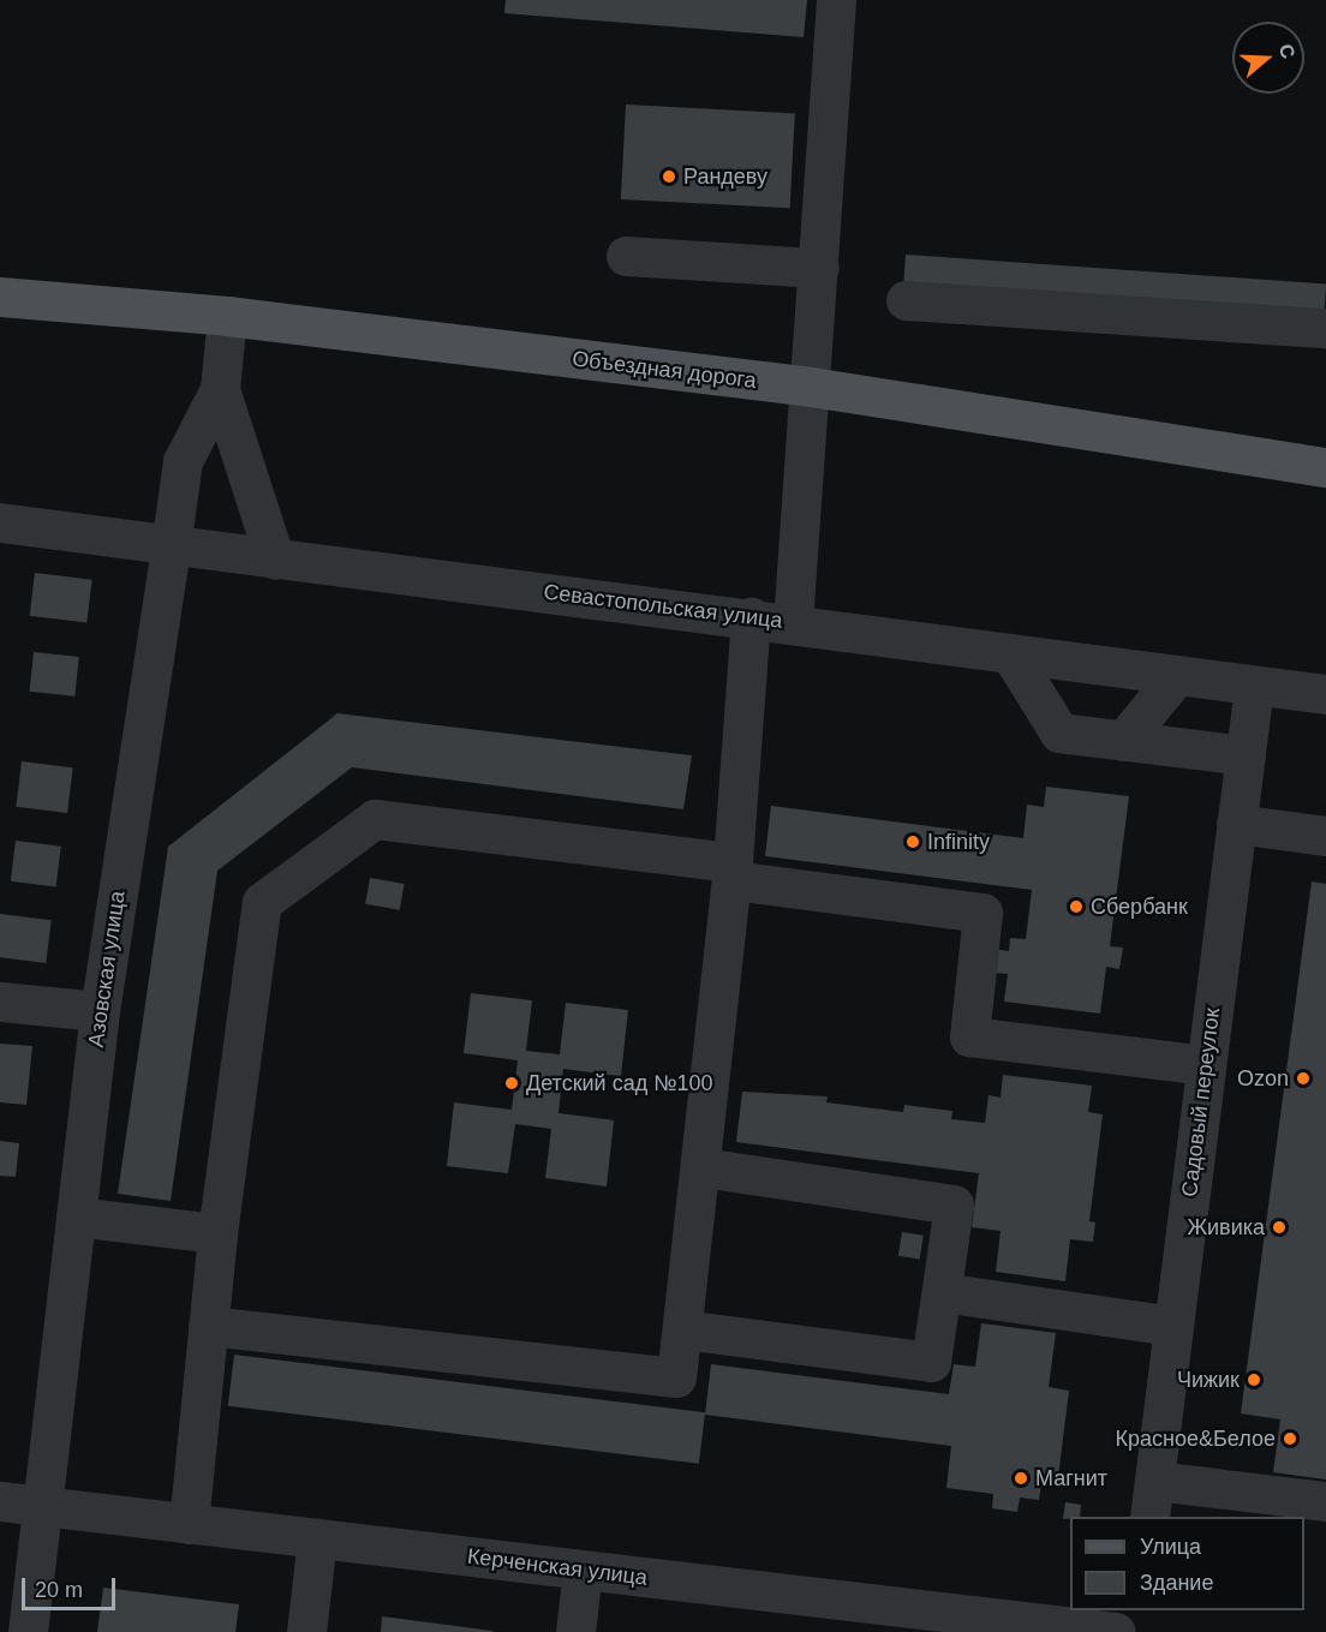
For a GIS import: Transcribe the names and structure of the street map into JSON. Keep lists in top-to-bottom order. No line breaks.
{"streets":{"main road":["Объездная дорога"],"street":["Севастопольская улица","Азовская улица","Садовый переулок","Керченская улица"]},"crossings":[["Объездная дорога","Азовская улица"],["Севастопольская улица","Азовская улица"],["Севастопольская улица","Садовый переулок"],["Азовская улица","Керченская улица"]],"places":["Рандеву","Infinity","Сбербанк","Ozon","Детский сад №100","Живика","Чижик","Красное&Белое","Магнит"],"legend":["Улица","Здание"],"scale_bar":"20 m","north":"right"}
